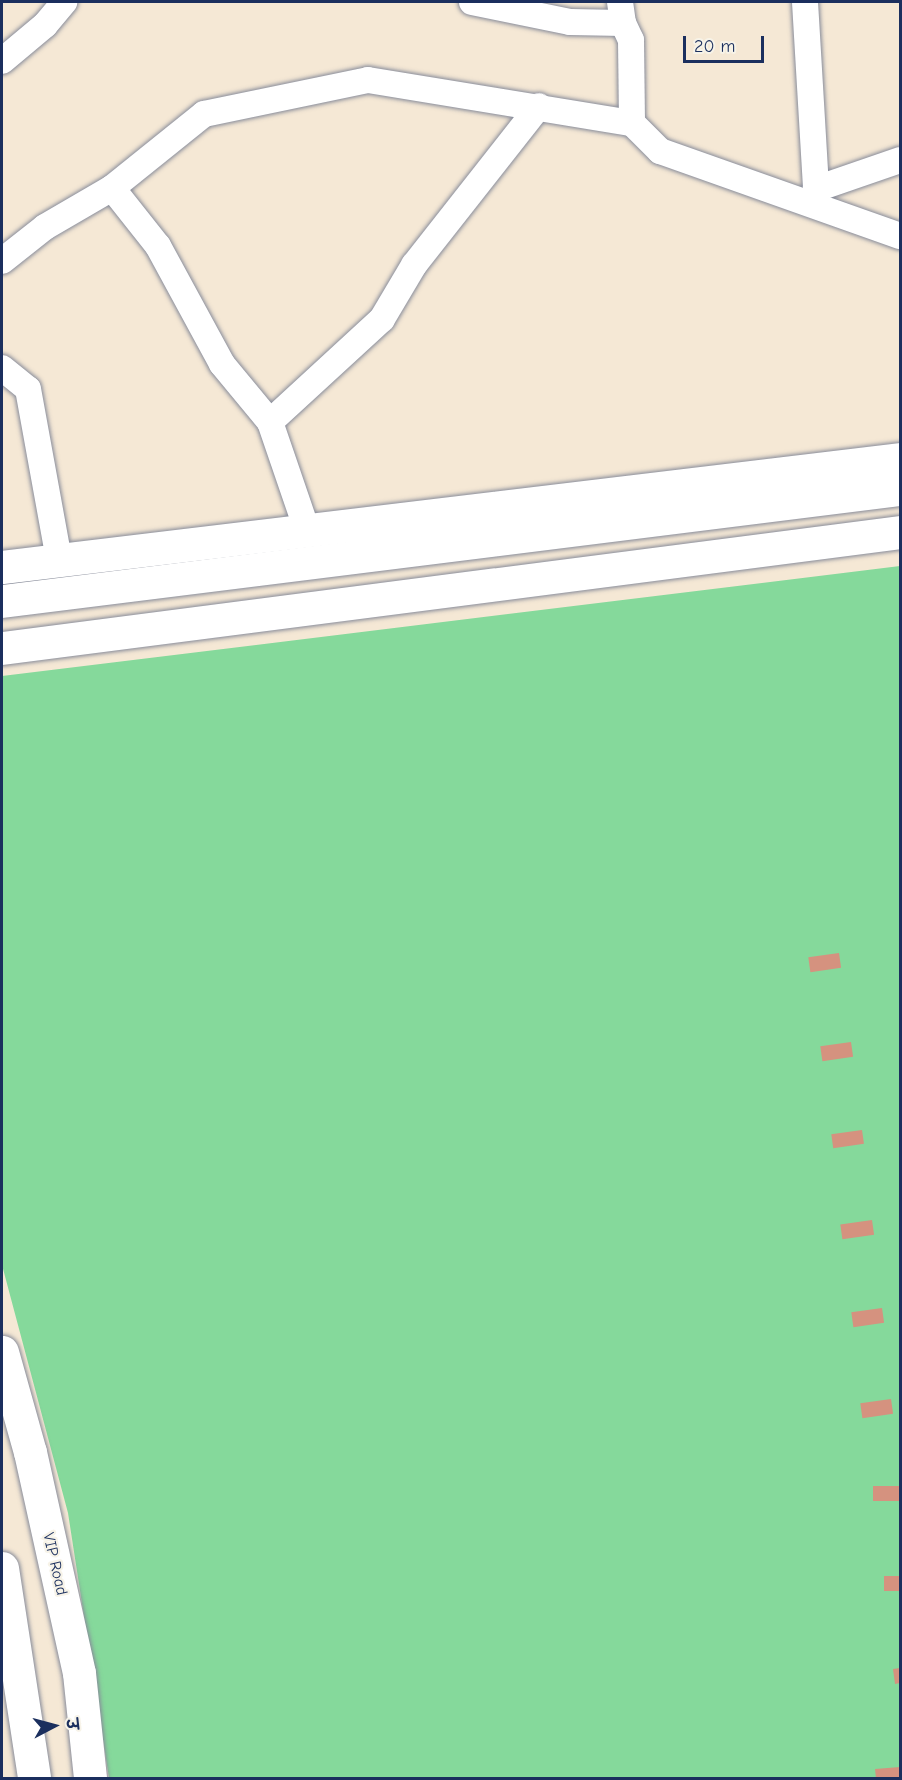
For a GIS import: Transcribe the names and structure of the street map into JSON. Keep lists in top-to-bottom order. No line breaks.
{"streets":{"street":["VIP Road"]},"scale_bar":"20 m","north":"right"}
